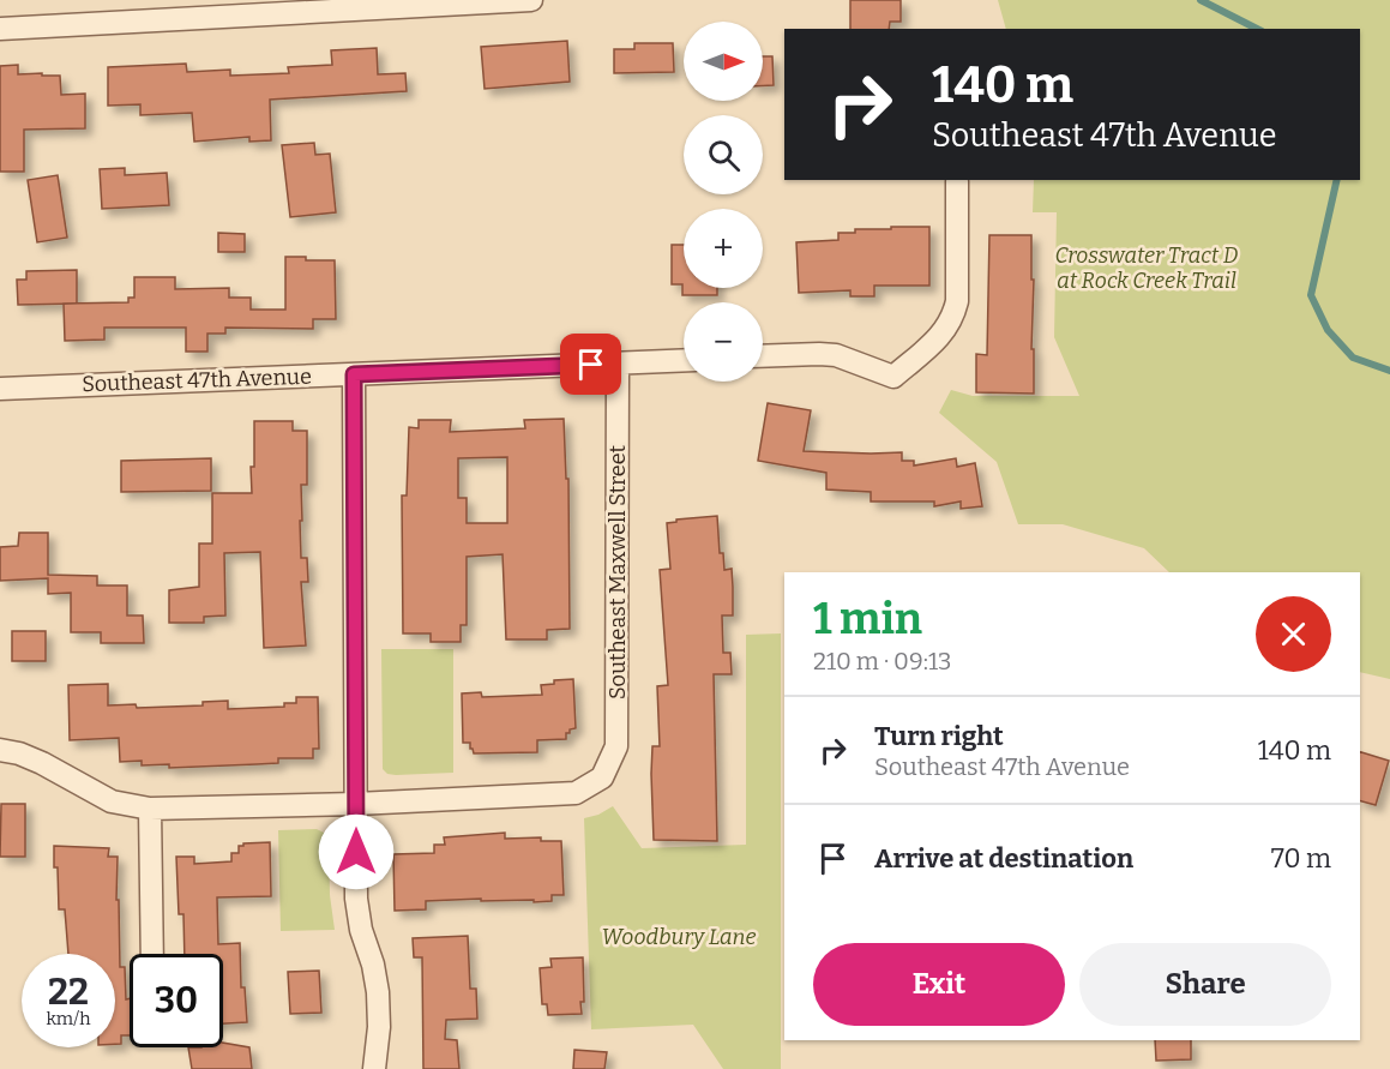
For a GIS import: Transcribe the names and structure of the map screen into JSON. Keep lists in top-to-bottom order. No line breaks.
{"streets":{"street":["Southeast 47th Avenue","Southeast Maxwell Street"]},"crossings":[["Southeast 47th Avenue","Southeast Maxwell Street"]],"parks":["Crosswater Tract D at Rock Creek Trail","Woodbury Lane"],"north":"right","page":{"map_buttons":["+","−"],"turn":["140 m","Southeast 47th Avenue"],"heading":["1 min","210 m · 09:13"],"list":[{"name":"Turn right","note":"Southeast 47th Avenue","value":"140 m"},{"name":"Arrive at destination","value":"70 m"}],"buttons":["Exit","Share"],"speed":"22 km/h","limit":"30"}}
